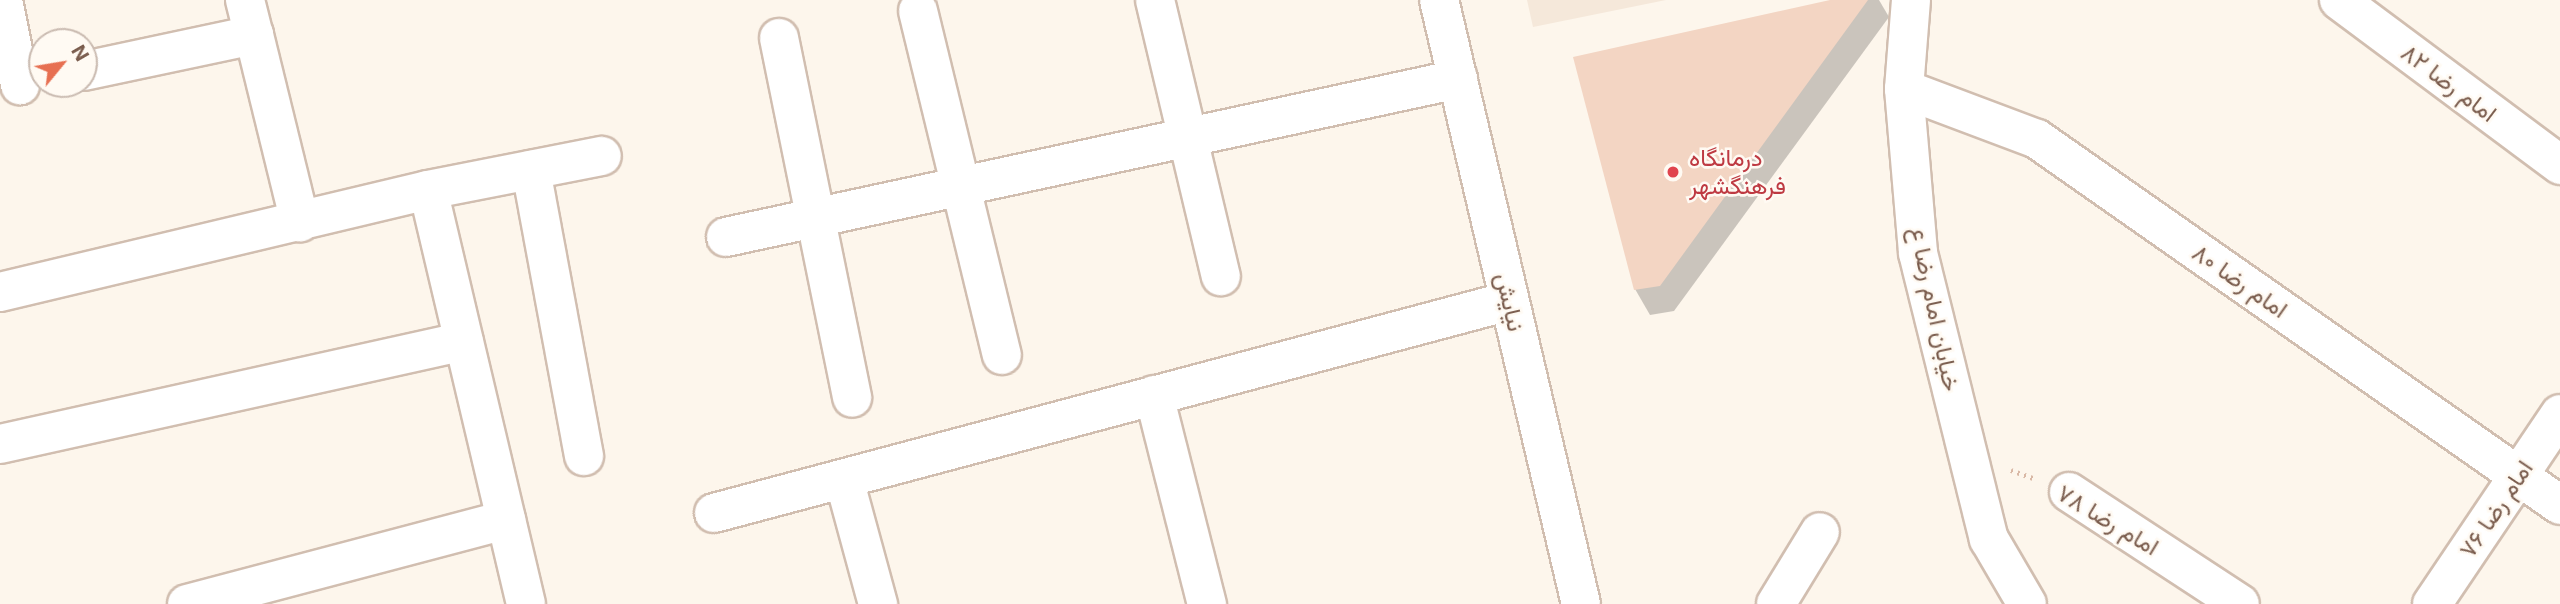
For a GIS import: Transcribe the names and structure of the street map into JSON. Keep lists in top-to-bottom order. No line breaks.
{"streets":{"street":["امام رضا ۸۲","امام رضا ۸۰","نیایش","خیابان امام رضا ع","امام رضا ۷۶","امام رضا ۷۸"]},"crossings":[["امام رضا ۸۰","خیابان امام رضا ع"],["امام رضا ۸۰","امام رضا ۷۶"],["خیابان امام رضا ع","امام رضا ۷۸"]],"places":["درمانگاه فرهنگشهر"],"north":"top right"}
